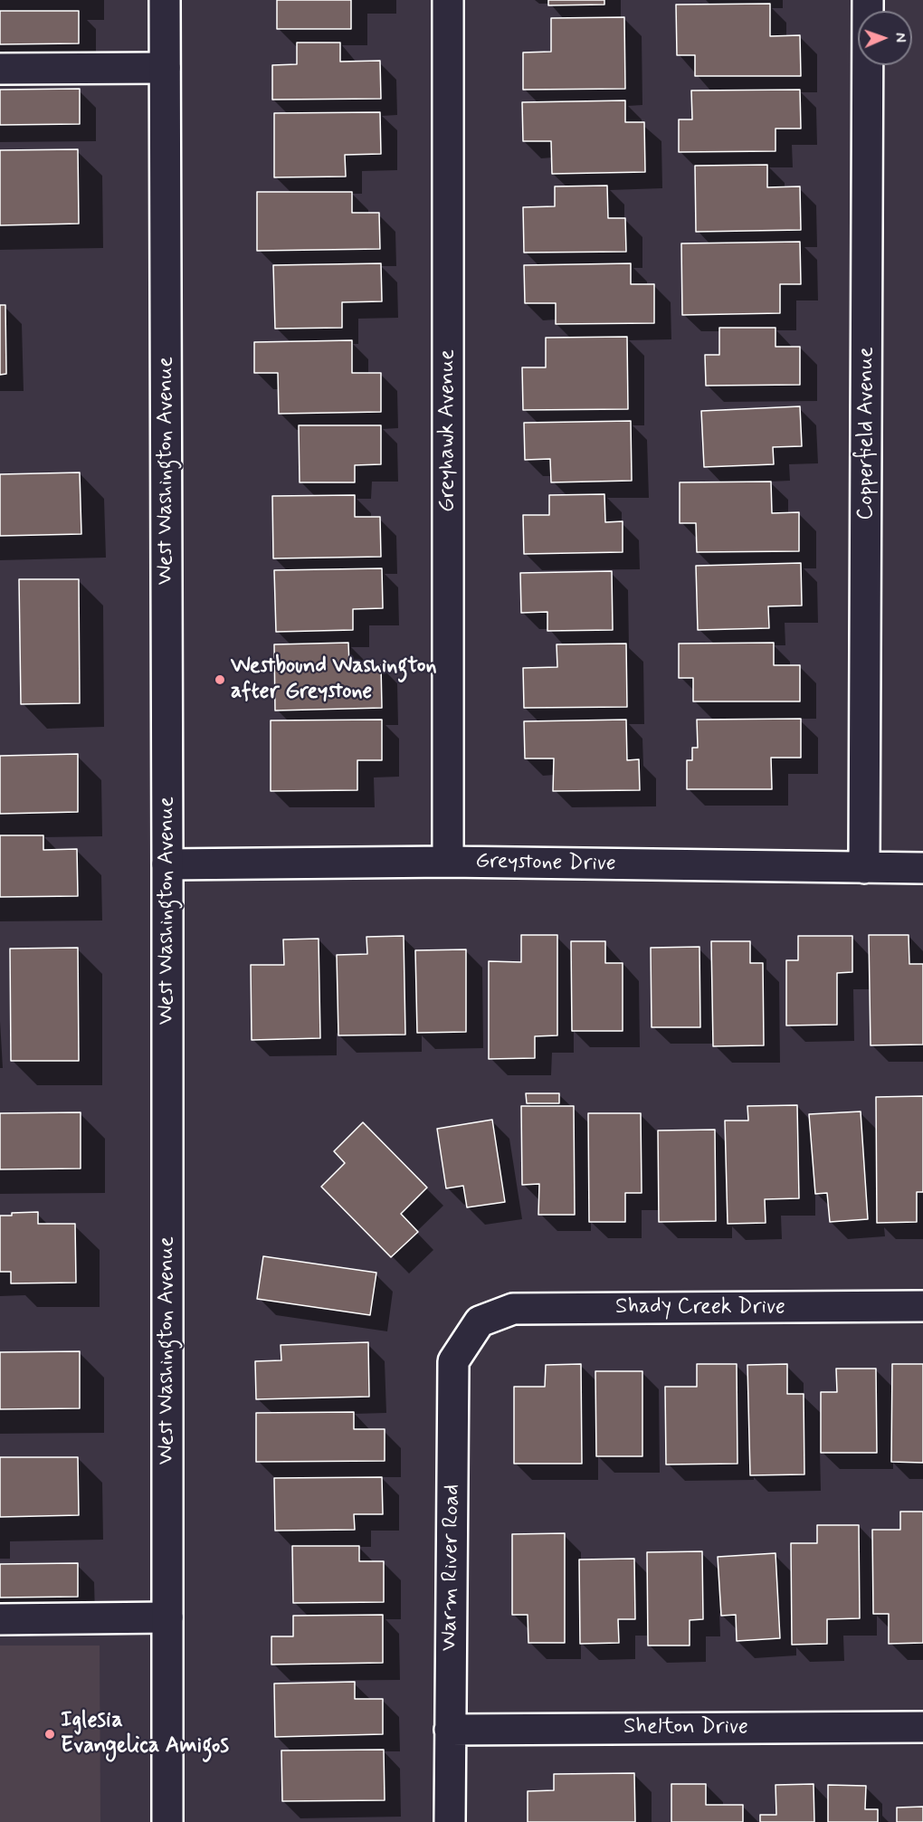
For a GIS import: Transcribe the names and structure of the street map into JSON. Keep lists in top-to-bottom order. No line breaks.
{"streets":{"street":["Greyhawk Avenue","Copperfield Avenue","West Washington Avenue","Greystone Drive","Shady Creek Drive","Warm River Road","Shelton Drive"]},"crossings":[["Greyhawk Avenue","Greystone Drive"],["Copperfield Avenue","Greystone Drive"],["West Washington Avenue","Greystone Drive"],["Shady Creek Drive","Warm River Road"],["Warm River Road","Shelton Drive"]],"places":["Westbound Washington after Greystone","Iglesia Evangelica Amigos"],"north":"right"}
